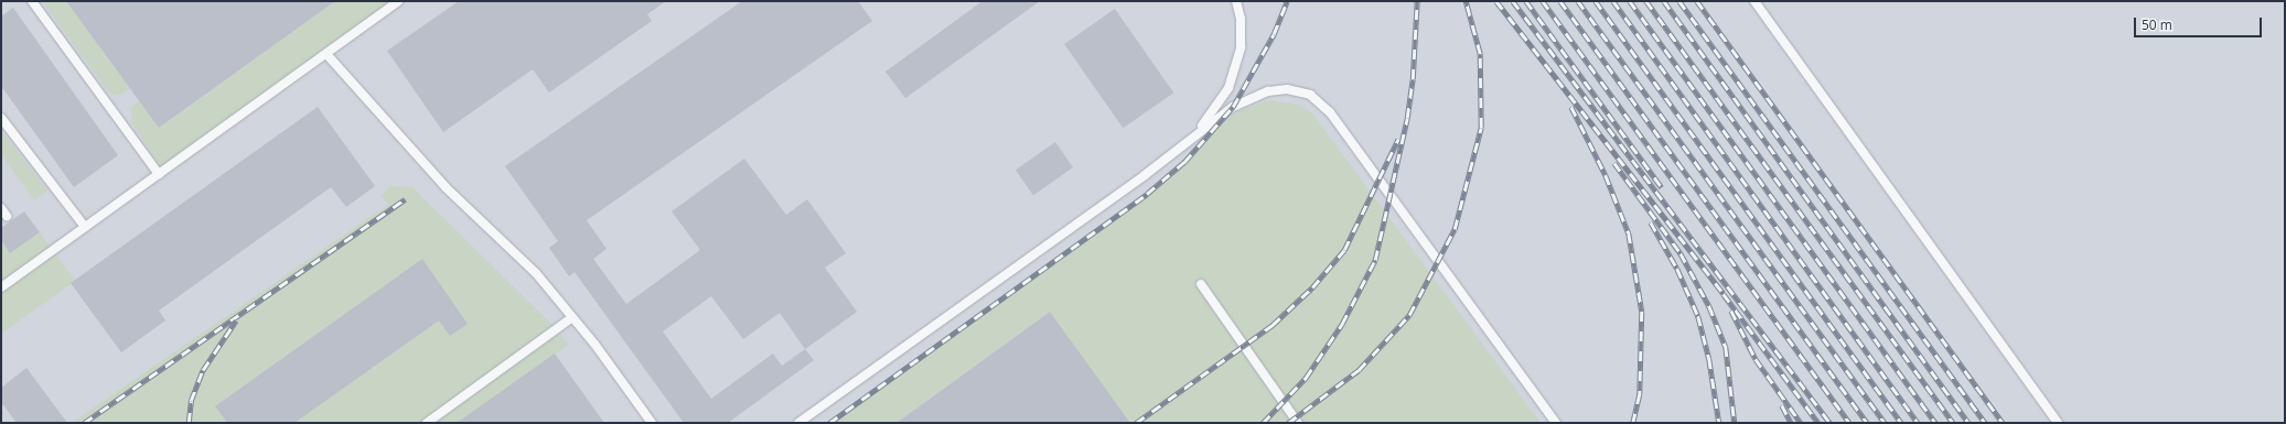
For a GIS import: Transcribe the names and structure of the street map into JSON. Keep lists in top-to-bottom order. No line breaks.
{"scale_bar":"50 m"}
